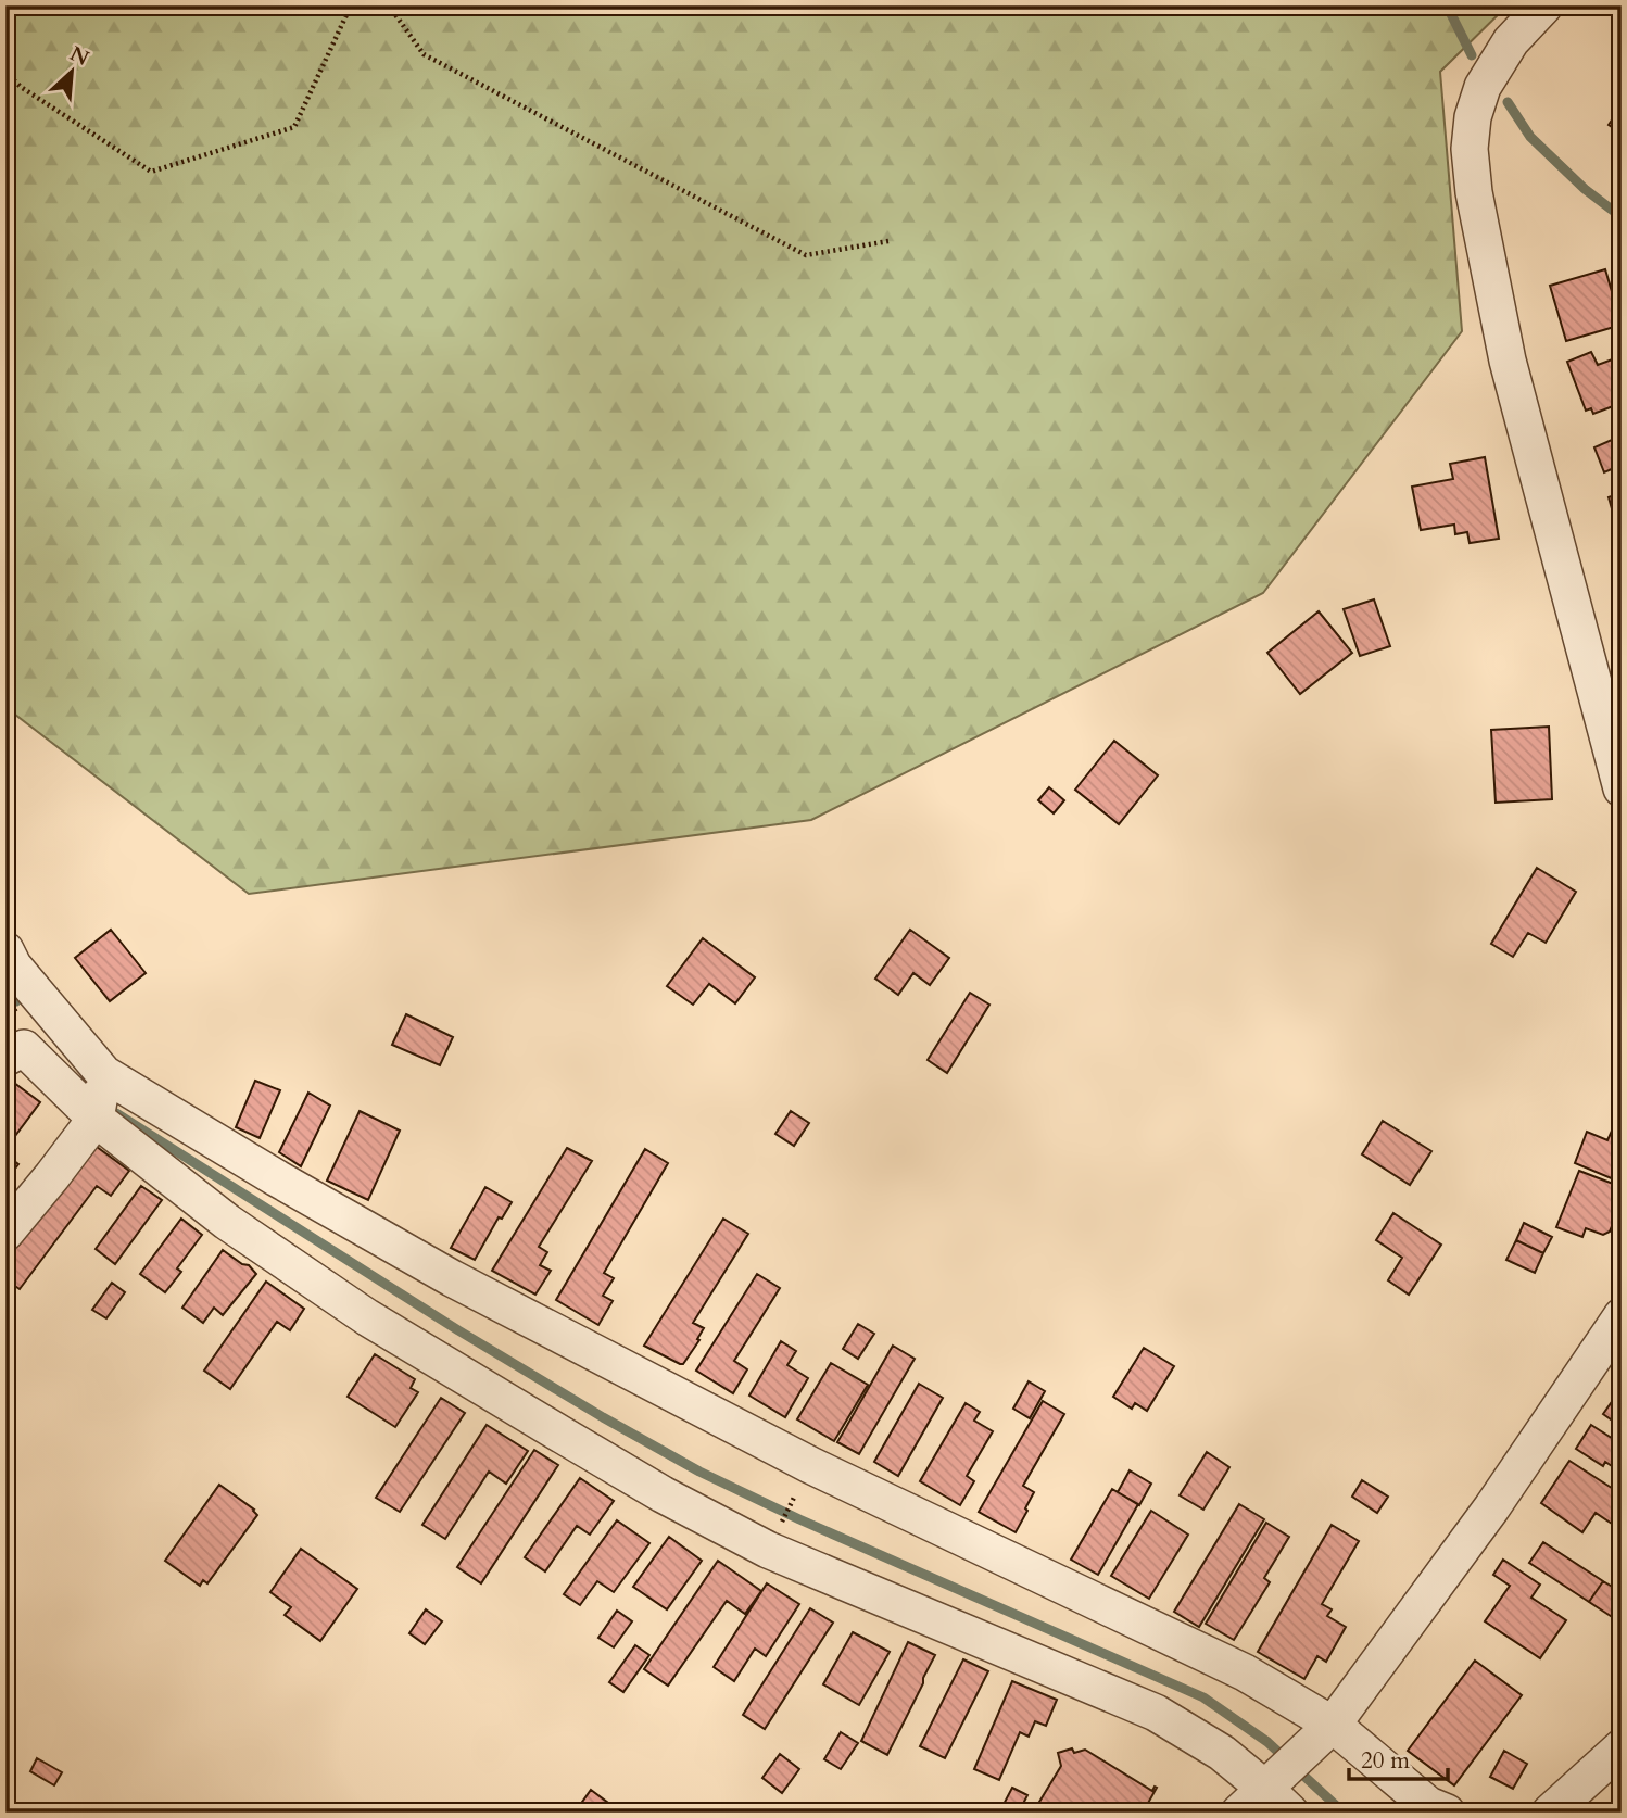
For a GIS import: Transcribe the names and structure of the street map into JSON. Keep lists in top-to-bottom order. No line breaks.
{"scale_bar":"20 m","north":"top right"}
